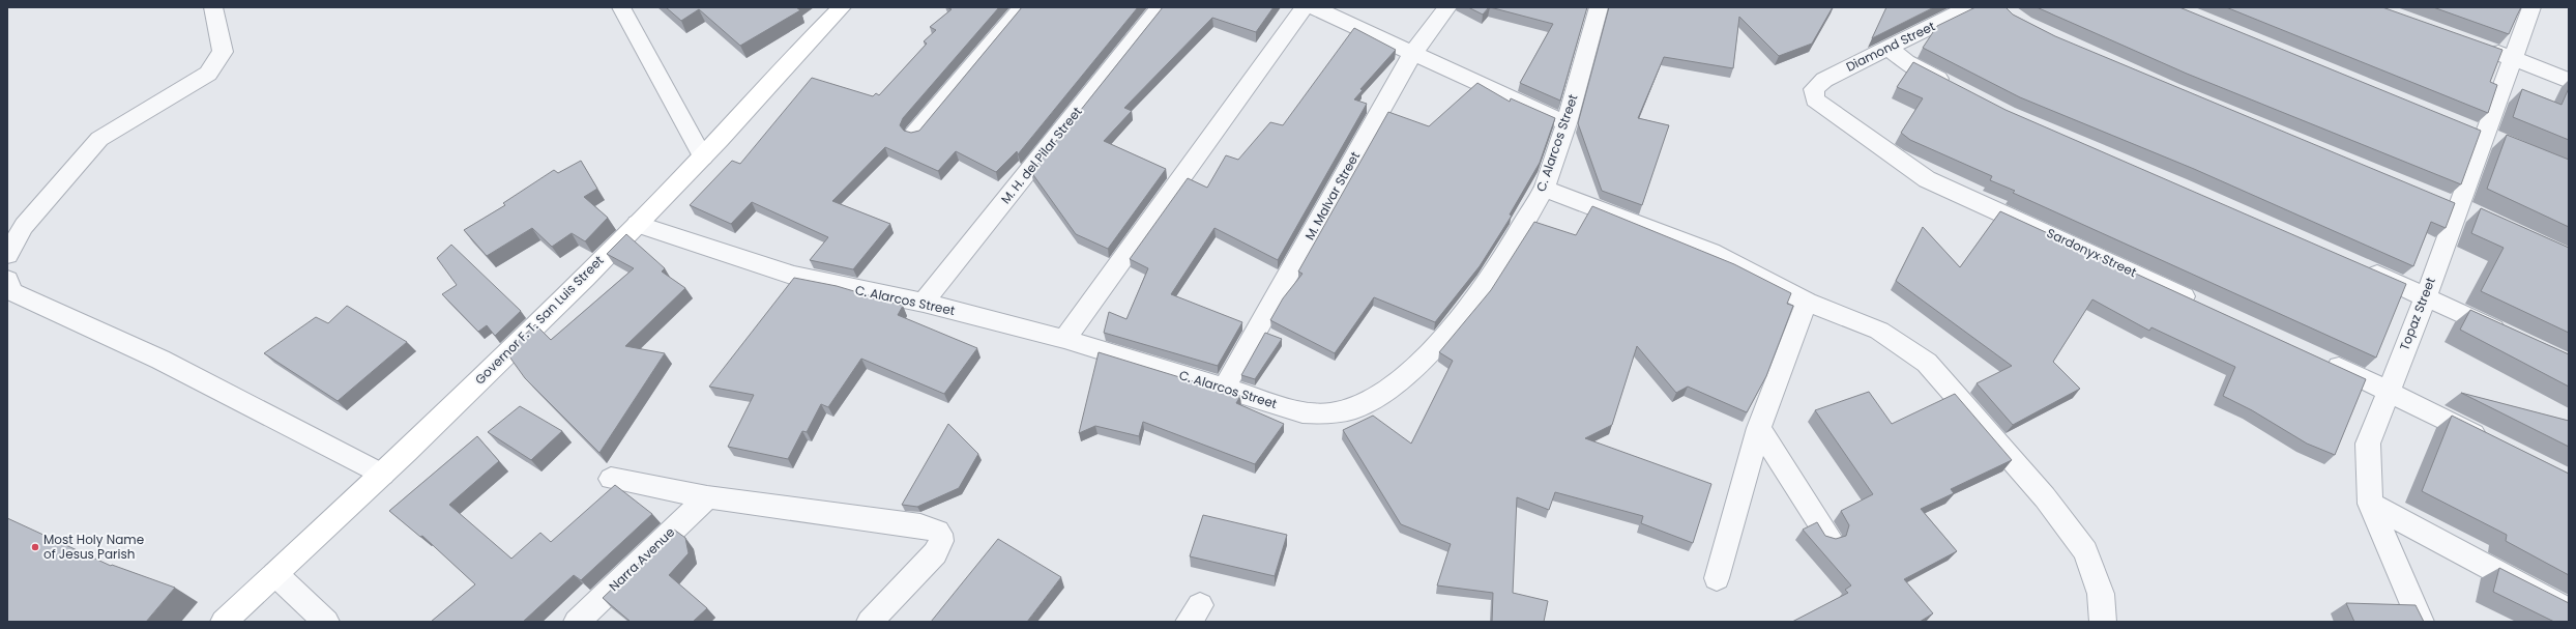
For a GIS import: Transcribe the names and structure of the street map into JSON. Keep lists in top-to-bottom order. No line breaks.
{"streets":{"street":["Diamond Street","C. Alarcos Street","M. H. del Pilar Street","M. Malvar Street","Sardonyx Street","Topaz Street","Governor F. T. San Luis Street","Narra Avenue"]},"crossings":[["Diamond Street","Sardonyx Street"],["C. Alarcos Street","M. H. del Pilar Street"],["C. Alarcos Street","M. Malvar Street"],["C. Alarcos Street","Governor F. T. San Luis Street"]],"places":["Most Holy Name of Jesus Parish"]}
